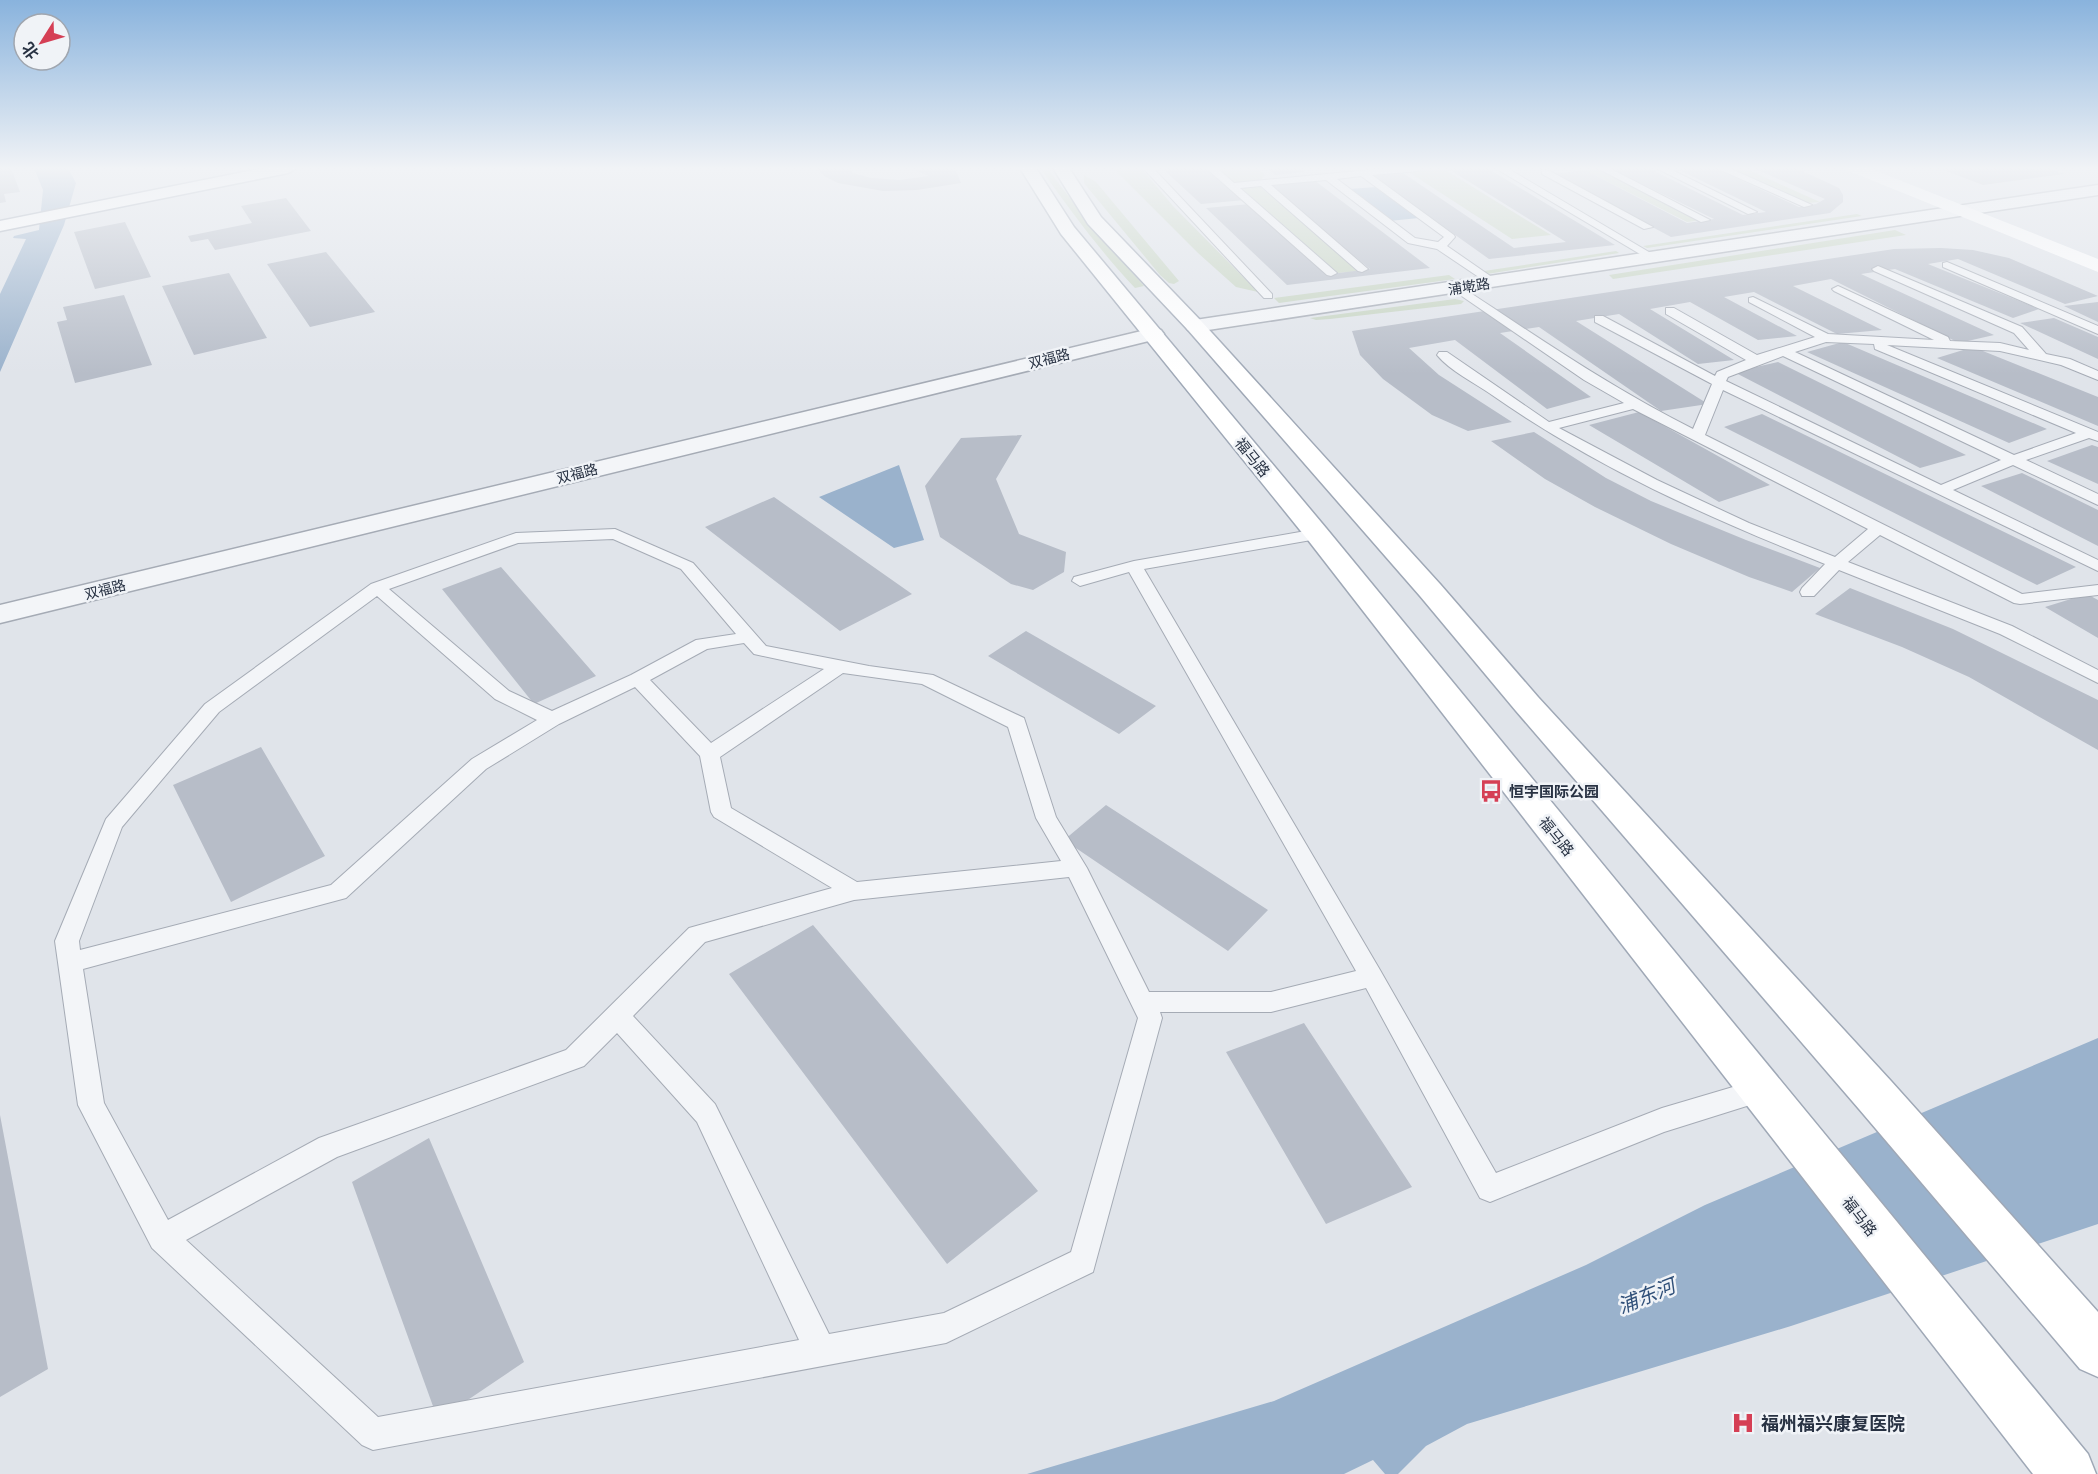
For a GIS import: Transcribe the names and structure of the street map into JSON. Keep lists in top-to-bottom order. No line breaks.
{"streets":{"main road":["福马路"],"street":["浦墘路","双福路"]},"crossings":[["双福路","福马路"]],"water":["浦东河"],"places":{"bus stop":["恒宇国际公园"],"hospital":["福州福兴康复医院"]},"north":"bottom left"}
